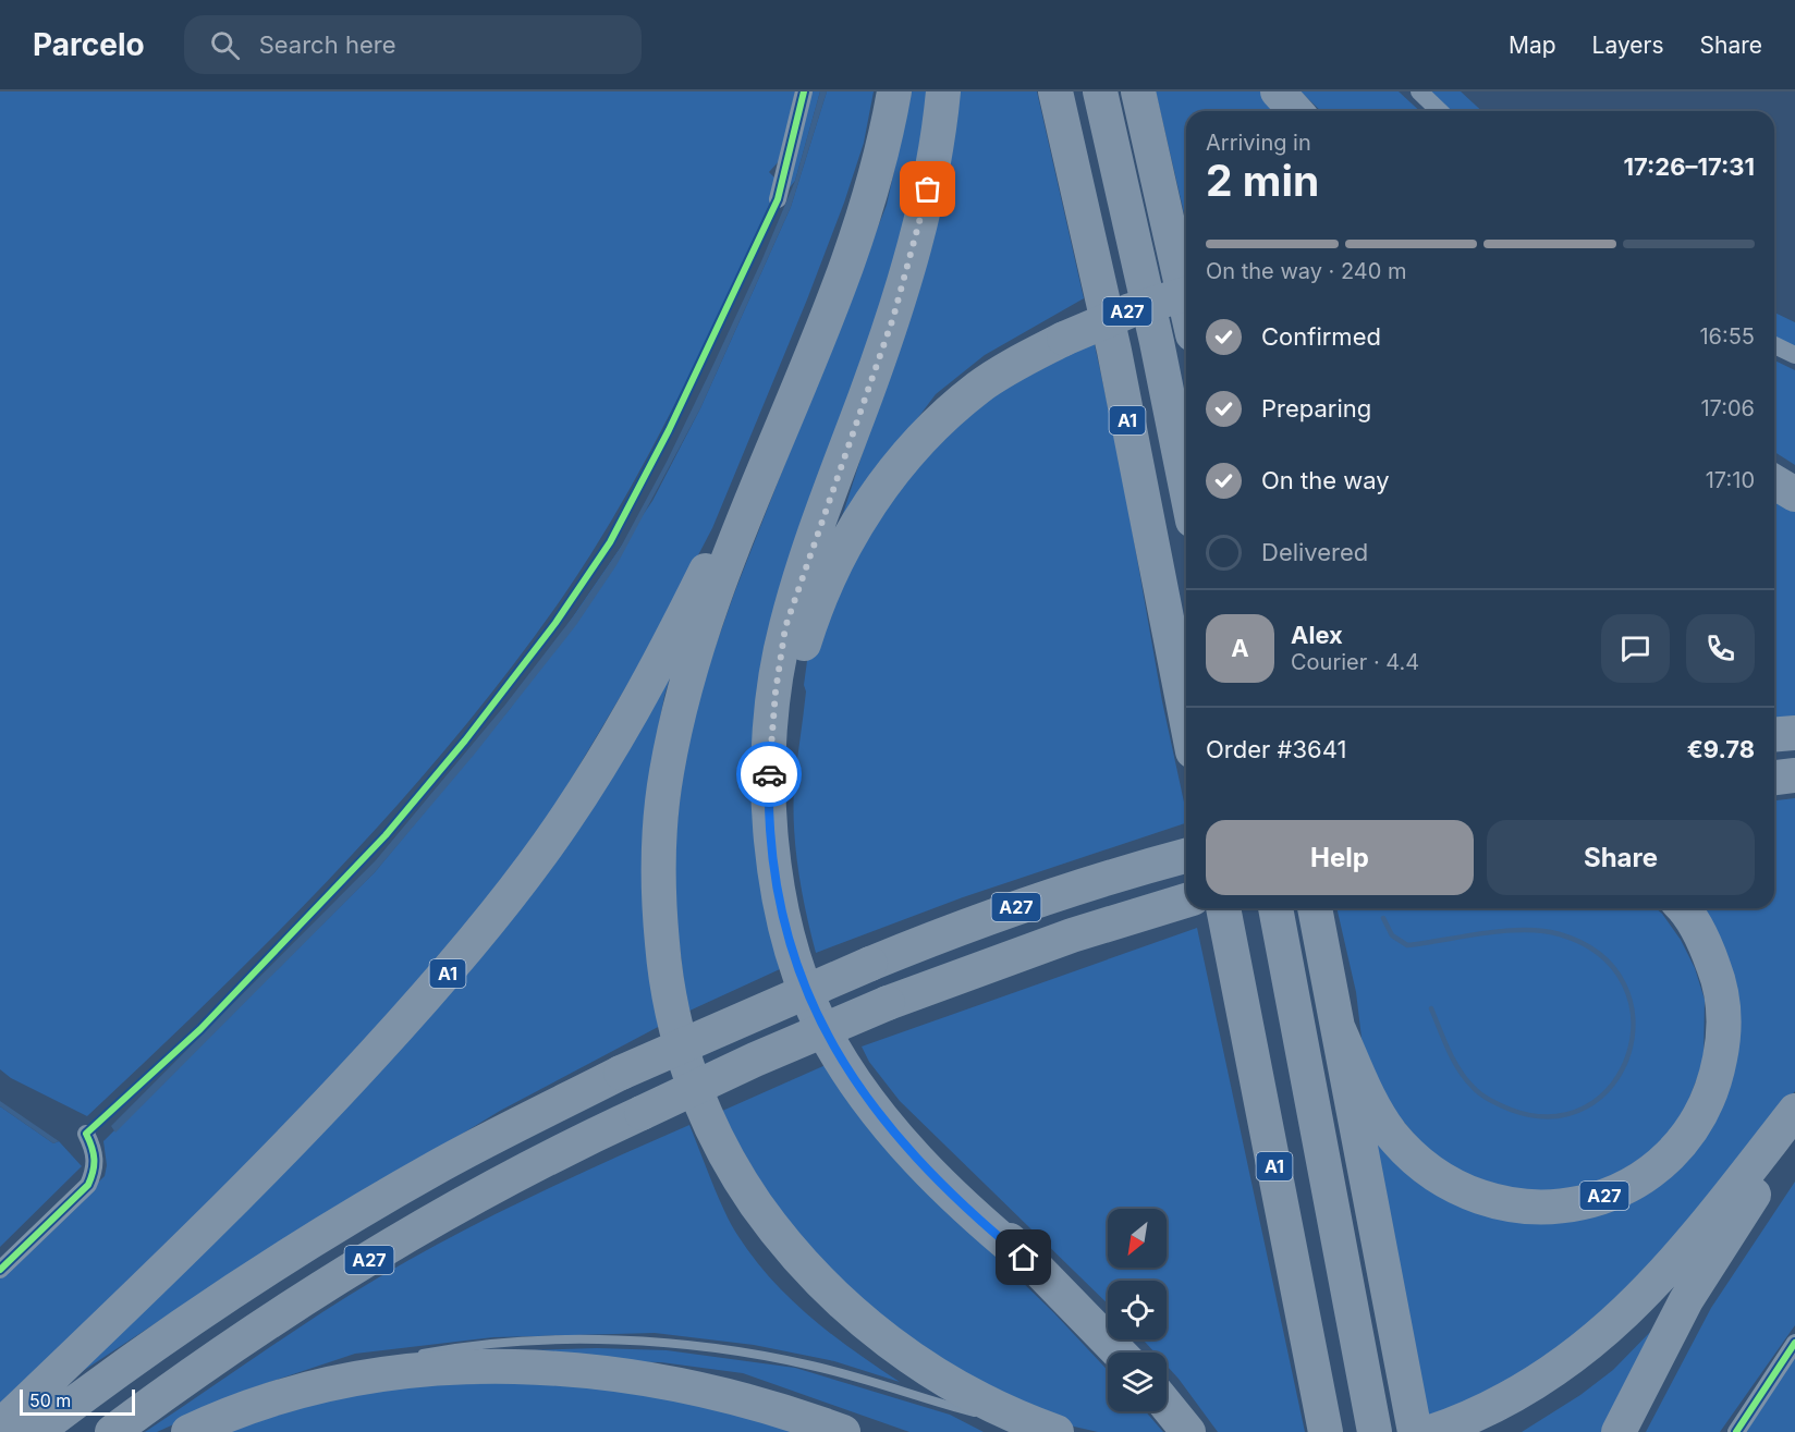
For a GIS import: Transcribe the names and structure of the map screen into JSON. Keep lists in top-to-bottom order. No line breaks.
{"streets":{"highway":["A27","A1"]},"scale_bar":"50 m","north":"bottom left","page":{"header":"Parcelo","search":"Search here","nav":["Map","Layers","Share"],"heading":["2 min","Arriving in","17:26–17:31"],"panel":["Alex","Courier · 4.4","Order #3641","€9.78"],"bar":"On the way · 240 m","list":[["Confirmed","16:55"],["Preparing","17:06"],["On the way","17:10"],"Delivered"],"round":"A","buttons":["Help","Share"],"scale":"50 m"}}
